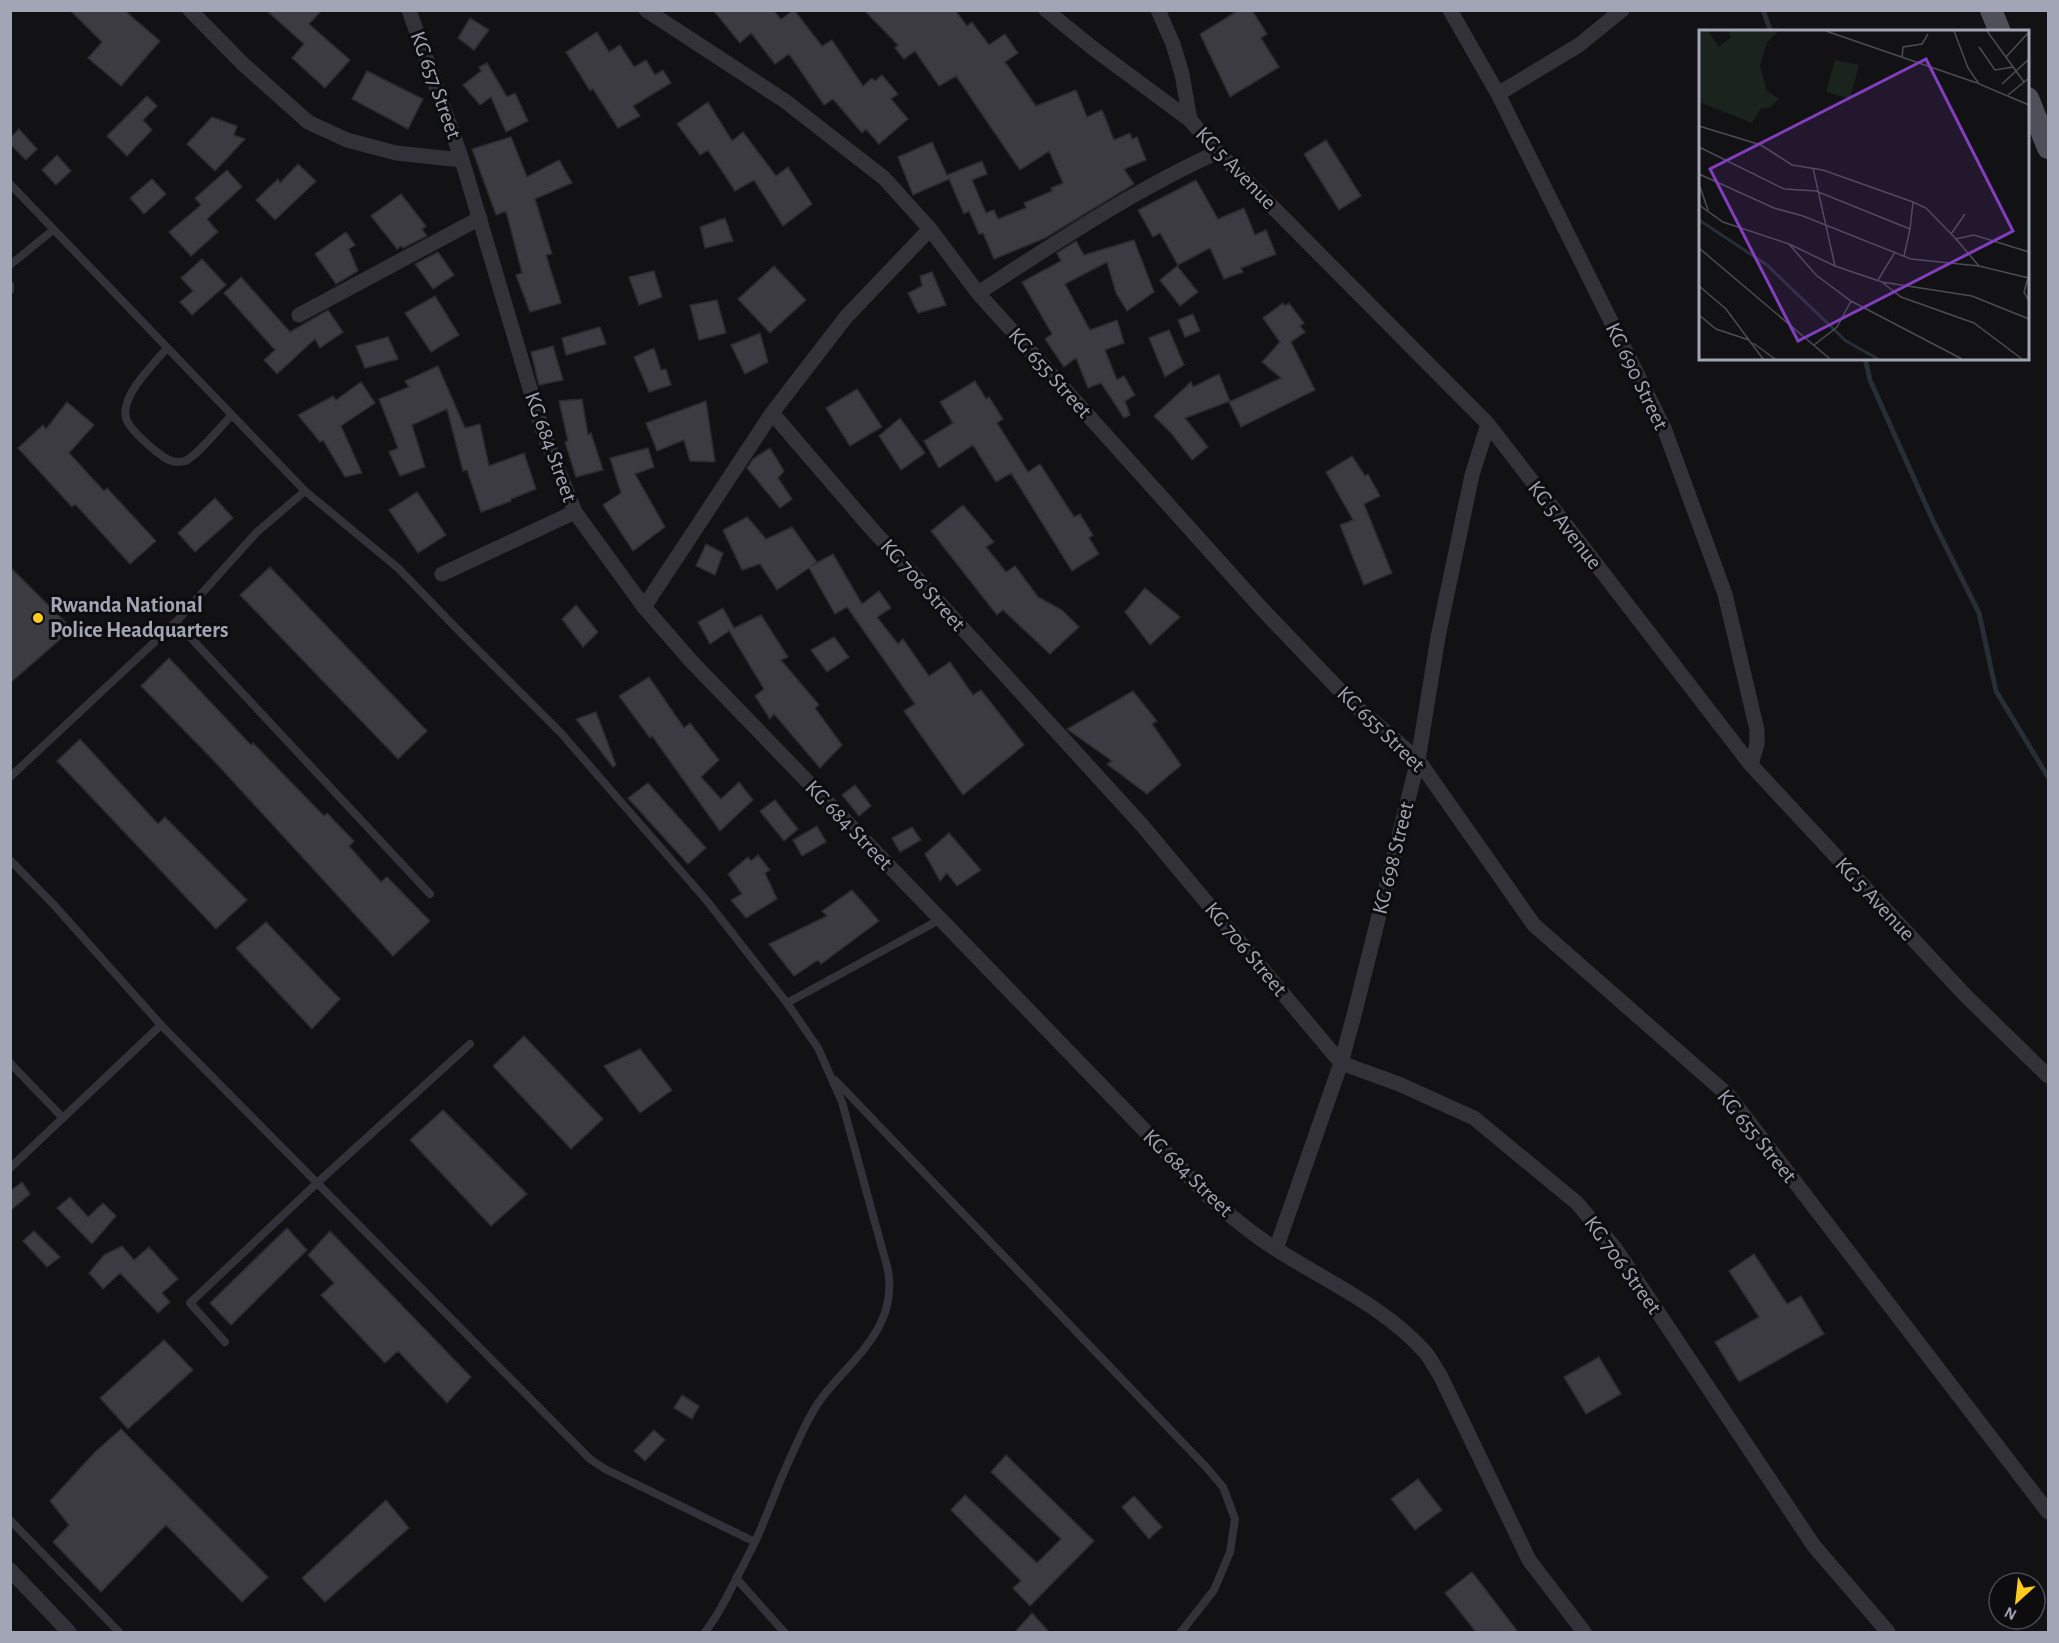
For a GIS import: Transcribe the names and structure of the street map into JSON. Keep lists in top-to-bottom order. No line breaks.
{"streets":{"street":["KG 657 Street","KG 5 Avenue","KG 655 Street","KG 690 Street","KG 684 Street","KG 706 Street","KG 698 Street"]},"crossings":[["KG 657 Street","KG 684 Street"],["KG 5 Avenue","KG 690 Street"],["KG 5 Avenue","KG 698 Street"],["KG 655 Street","KG 698 Street"],["KG 684 Street","KG 698 Street"],["KG 706 Street","KG 698 Street"]],"places":["Rwanda National Police Headquarters"],"north":"bottom left"}
